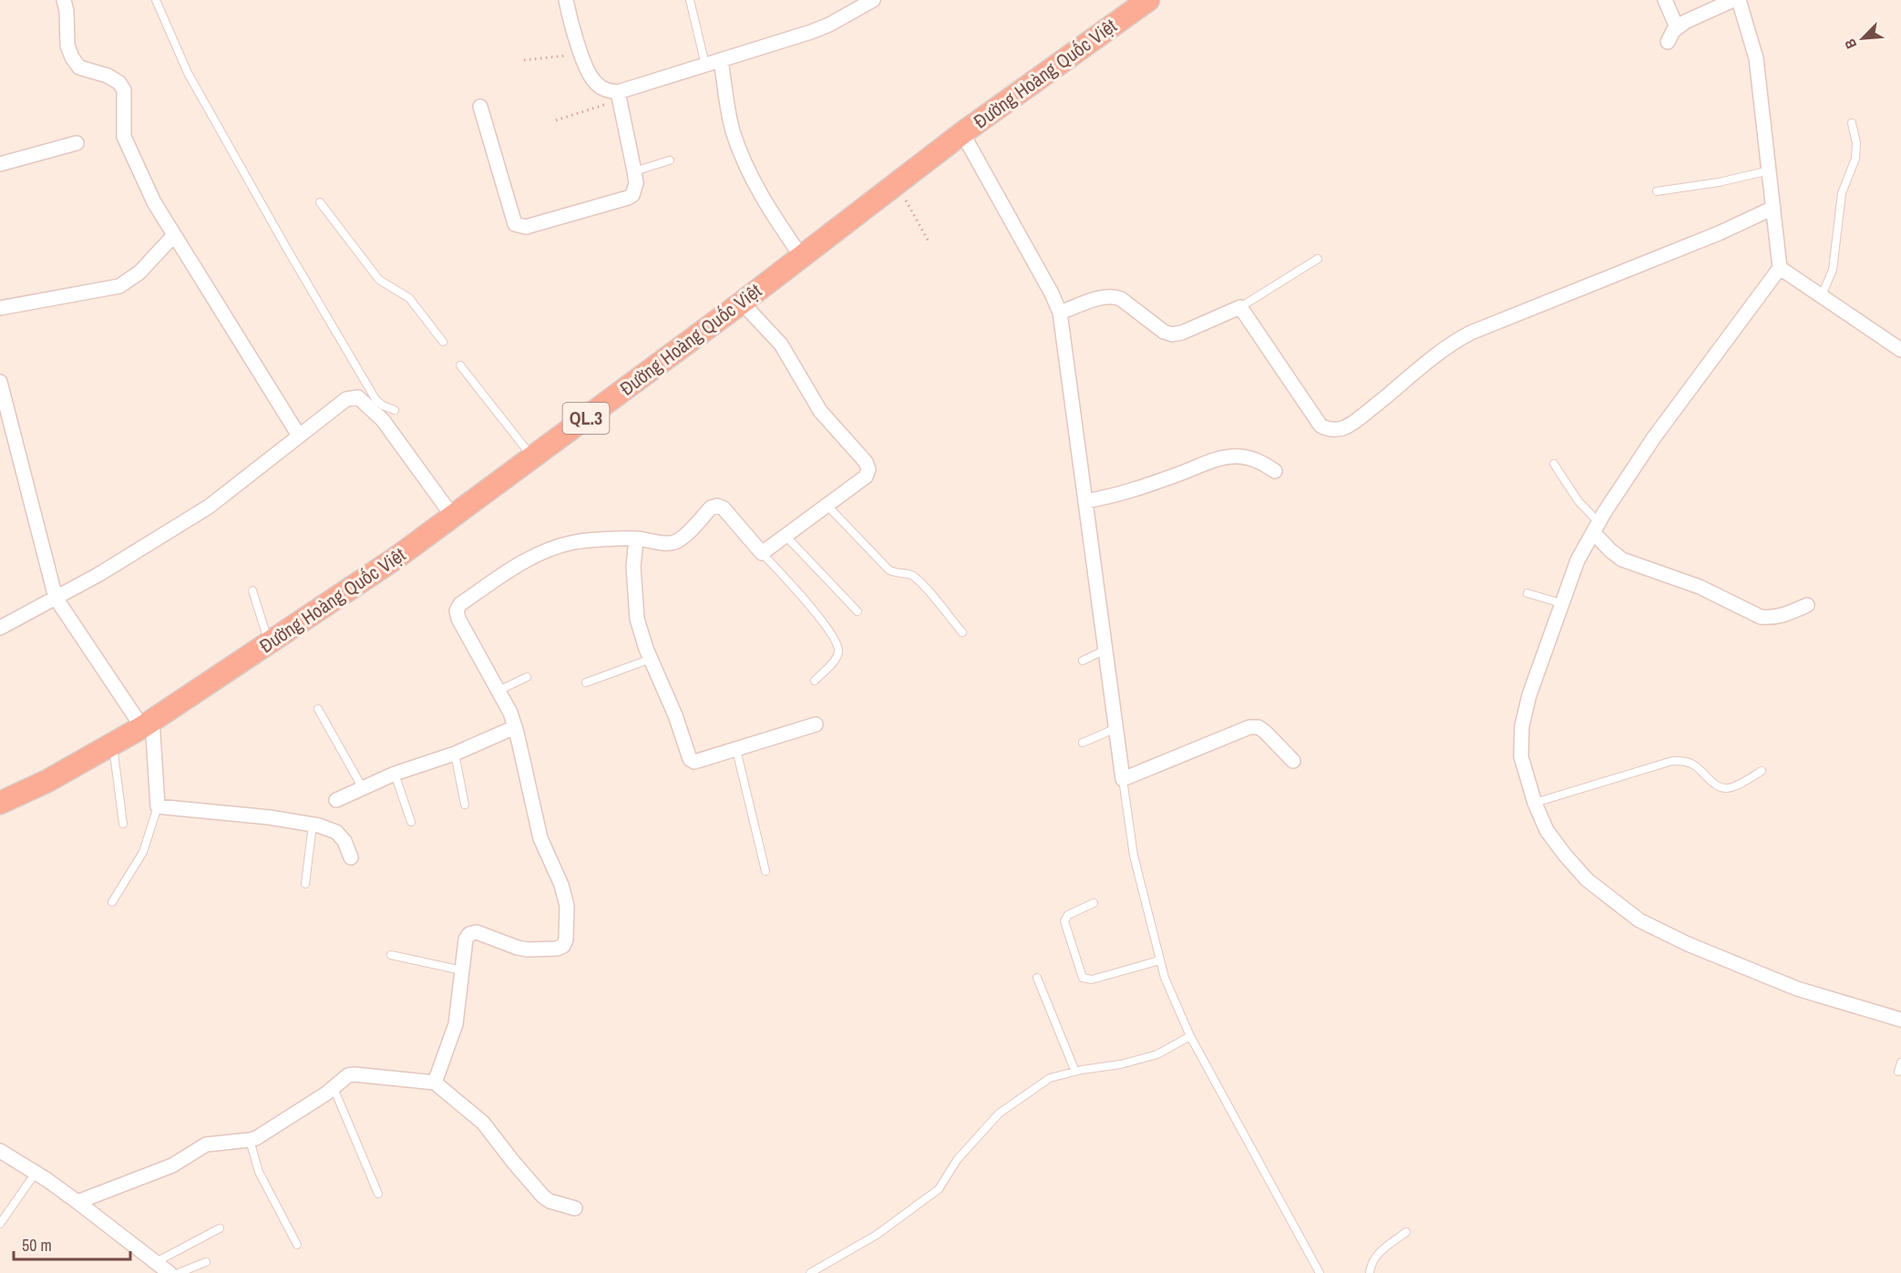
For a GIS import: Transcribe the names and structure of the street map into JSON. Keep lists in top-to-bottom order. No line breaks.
{"streets":{"highway":["Đường Hoàng Quốc Việt","QL.3"]},"scale_bar":"50 m","north":"bottom left"}
